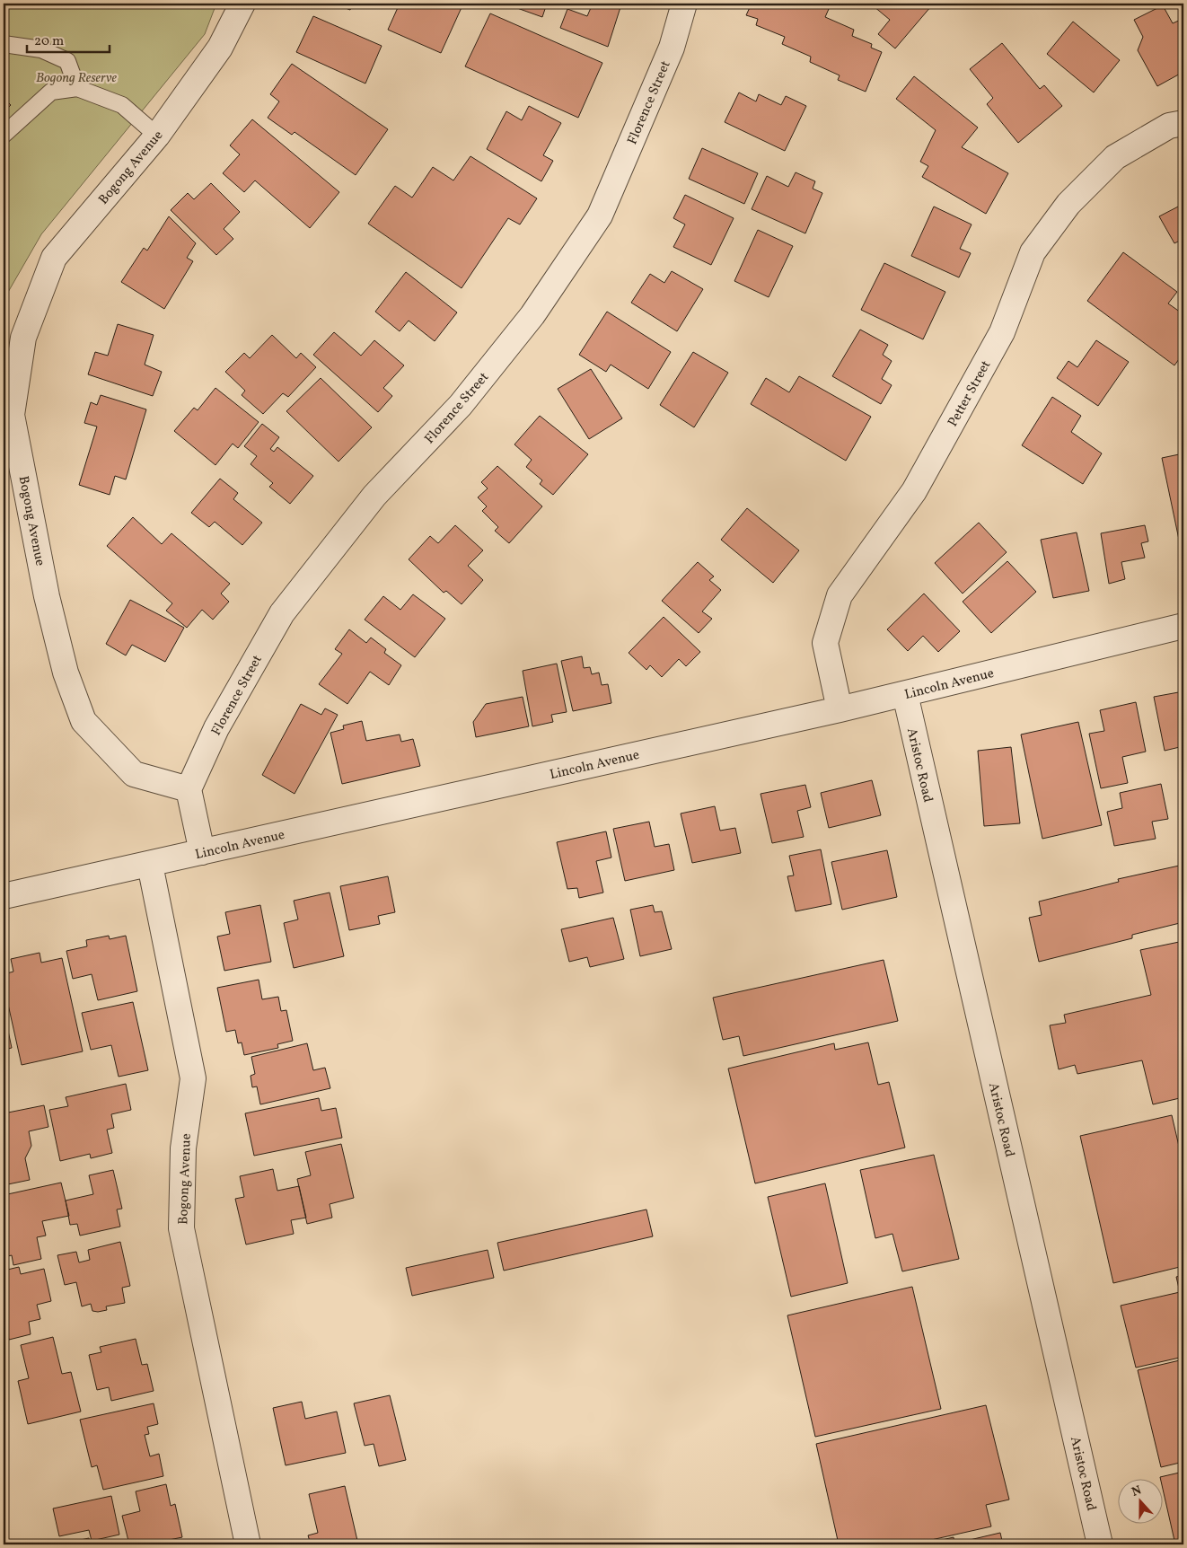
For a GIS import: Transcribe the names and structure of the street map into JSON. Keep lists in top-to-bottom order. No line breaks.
{"streets":{"street":["Florence Street","Bogong Avenue","Petter Street","Lincoln Avenue","Aristoc Road"]},"crossings":[["Florence Street","Bogong Avenue"],["Bogong Avenue","Lincoln Avenue"],["Petter Street","Lincoln Avenue"],["Lincoln Avenue","Aristoc Road"]],"parks":["Bogong Reserve"],"scale_bar":"20 m","north":"top"}
